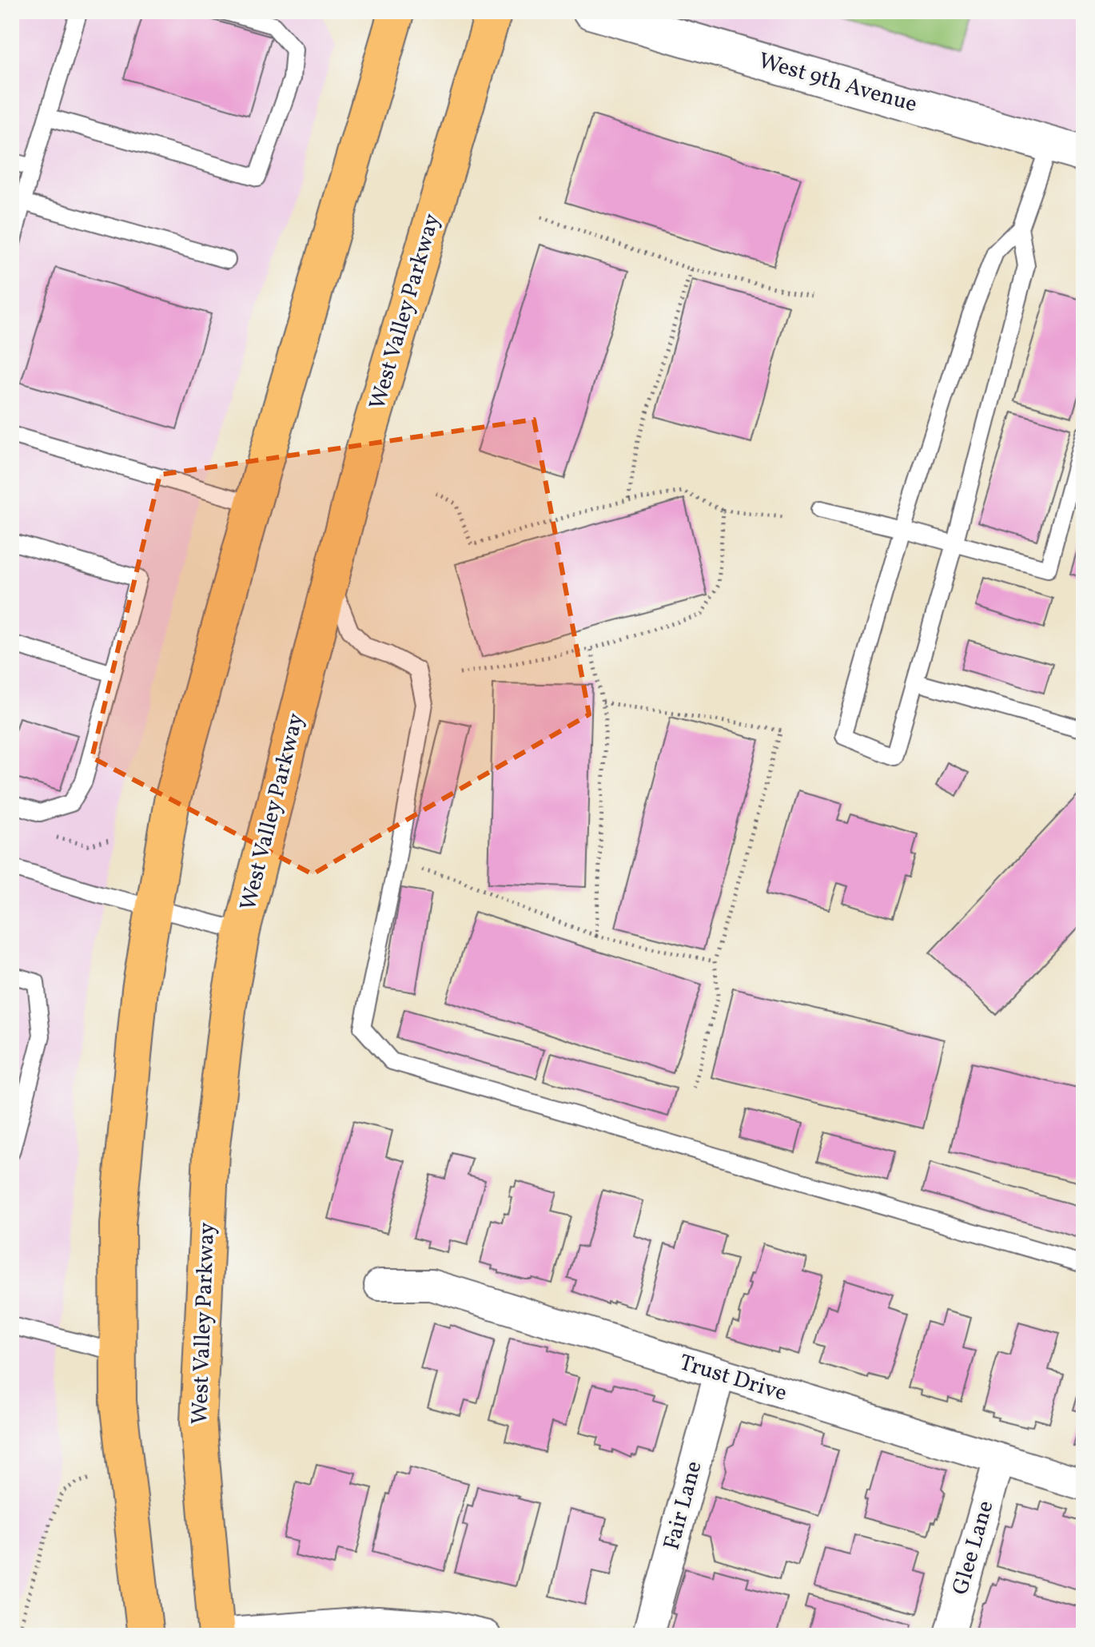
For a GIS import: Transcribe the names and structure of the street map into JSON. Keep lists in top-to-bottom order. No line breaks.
{"streets":{"main road":["West Valley Parkway"],"street":["West 9th Avenue","Trust Drive","Fair Lane","Glee Lane"]},"crossings":[["Trust Drive","Fair Lane"],["Trust Drive","Glee Lane"]]}
